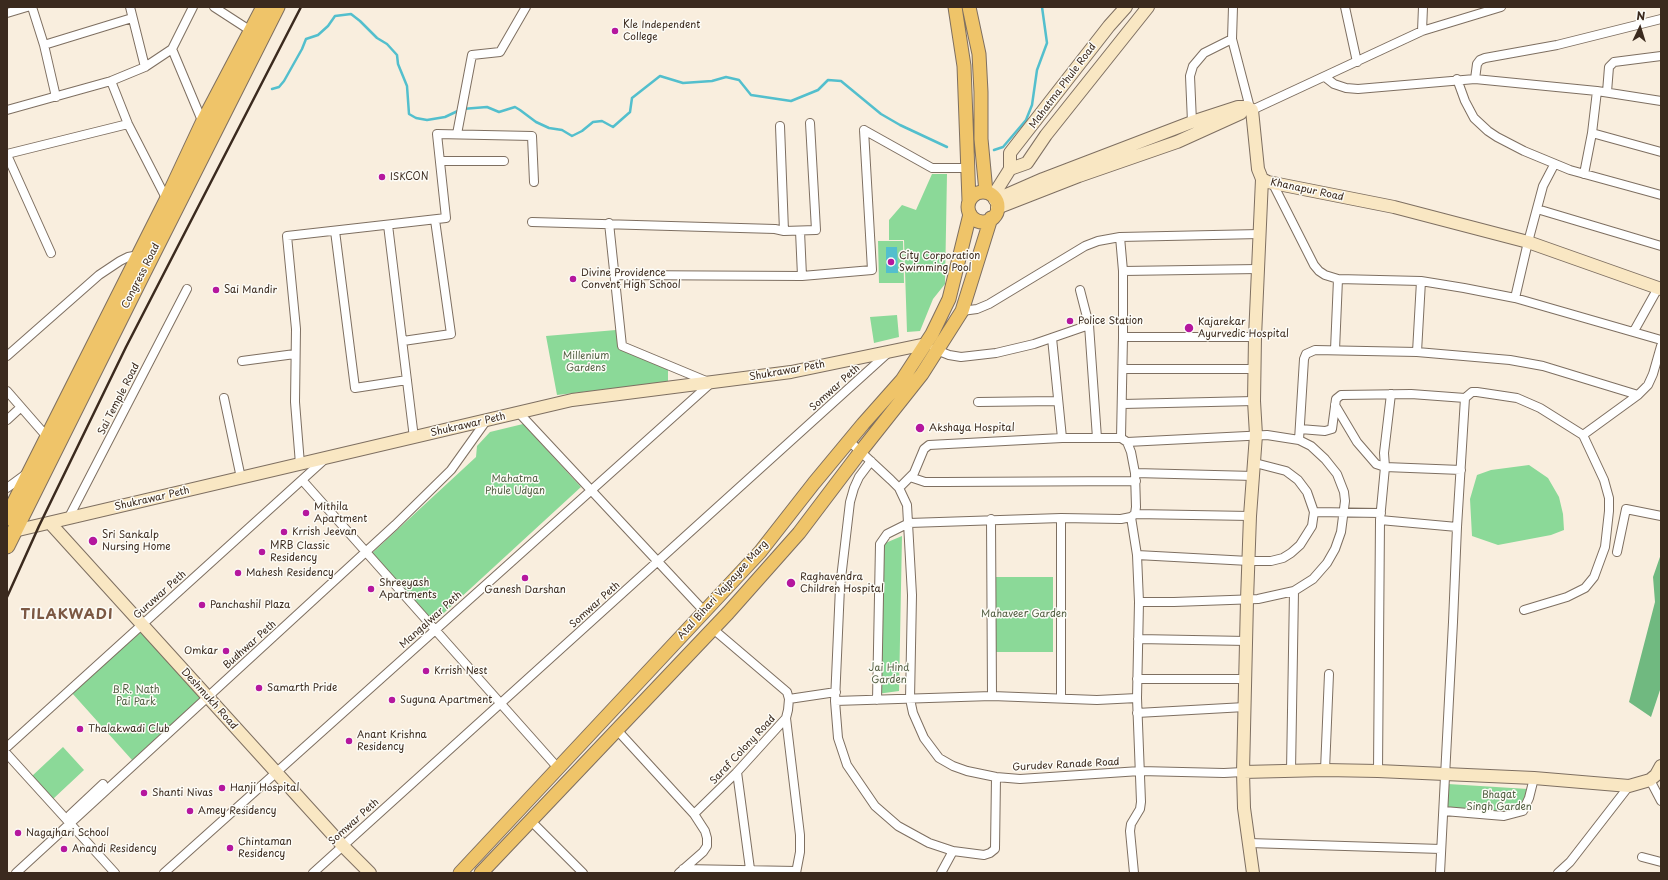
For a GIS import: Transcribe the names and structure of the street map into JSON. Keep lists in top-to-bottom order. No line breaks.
{"streets":{"highway":["Congress Road"],"main road":["Atal Bihari Vajpayee Marg"],"street":["Mahatma Phule Road","Khanapur Road","Shukrawar Peth","Somwar Peth","Sai Temple Road","Guruwar Peth","Mangalwar Peth","Budhwar Peth","Deshmukh Road","Saraf Colony Road","Gurudev Ranade Road"]},"crossings":[["Congress Road","Shukrawar Peth"],["Shukrawar Peth","Somwar Peth"],["Shukrawar Peth","Sai Temple Road"],["Shukrawar Peth","Atal Bihari Vajpayee Marg"],["Shukrawar Peth","Guruwar Peth"],["Shukrawar Peth","Mangalwar Peth"],["Shukrawar Peth","Budhwar Peth"],["Shukrawar Peth","Deshmukh Road"],["Somwar Peth","Deshmukh Road"],["Atal Bihari Vajpayee Marg","Gurudev Ranade Road"],["Guruwar Peth","Deshmukh Road"],["Mangalwar Peth","Deshmukh Road"],["Budhwar Peth","Deshmukh Road"]],"districts":["TILAKWADI"],"parks":["Millenium Gardens","Mahatma Phule Udyan","Mahaveer Garden","Jai Hind Garden","B.R. Nath Pai Park","Bhagat Singh Garden"],"places":["Kle Independent College","ISKCON","City Corporation Swimming Pool","Divine Providence Convent High School","Sai Mandir","Police Station","Kajarekar Ayurvedic Hospital","Akshaya Hospital","Mithila Apartment","Krrish Jeevan","Sri Sankalp Nursing Home","MRB Classic Residency","Mahesh Residency","Ganesh Darshan","Raghavendra Children Hospital","Shreeyash Apartments","Panchashil Plaza","Omkar","Krrish Nest","Samarth Pride","Suguna Apartment","Thalakwadi Club","Anant Krishna Residency","Hanji Hospital","Shanti Nivas","Amey Residency","Nagajhari School","Chintaman Residency","Anandi Residency"],"north":"top"}
